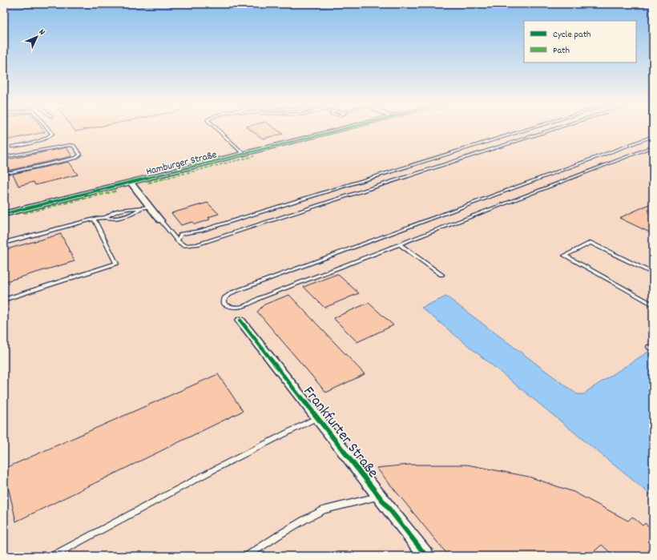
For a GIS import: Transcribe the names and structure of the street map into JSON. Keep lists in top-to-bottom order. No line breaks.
{"streets":{"street":["Hamburger Straße","Frankfurter Straße"]},"legend":["Cycle path","Path"],"north":"top right"}
